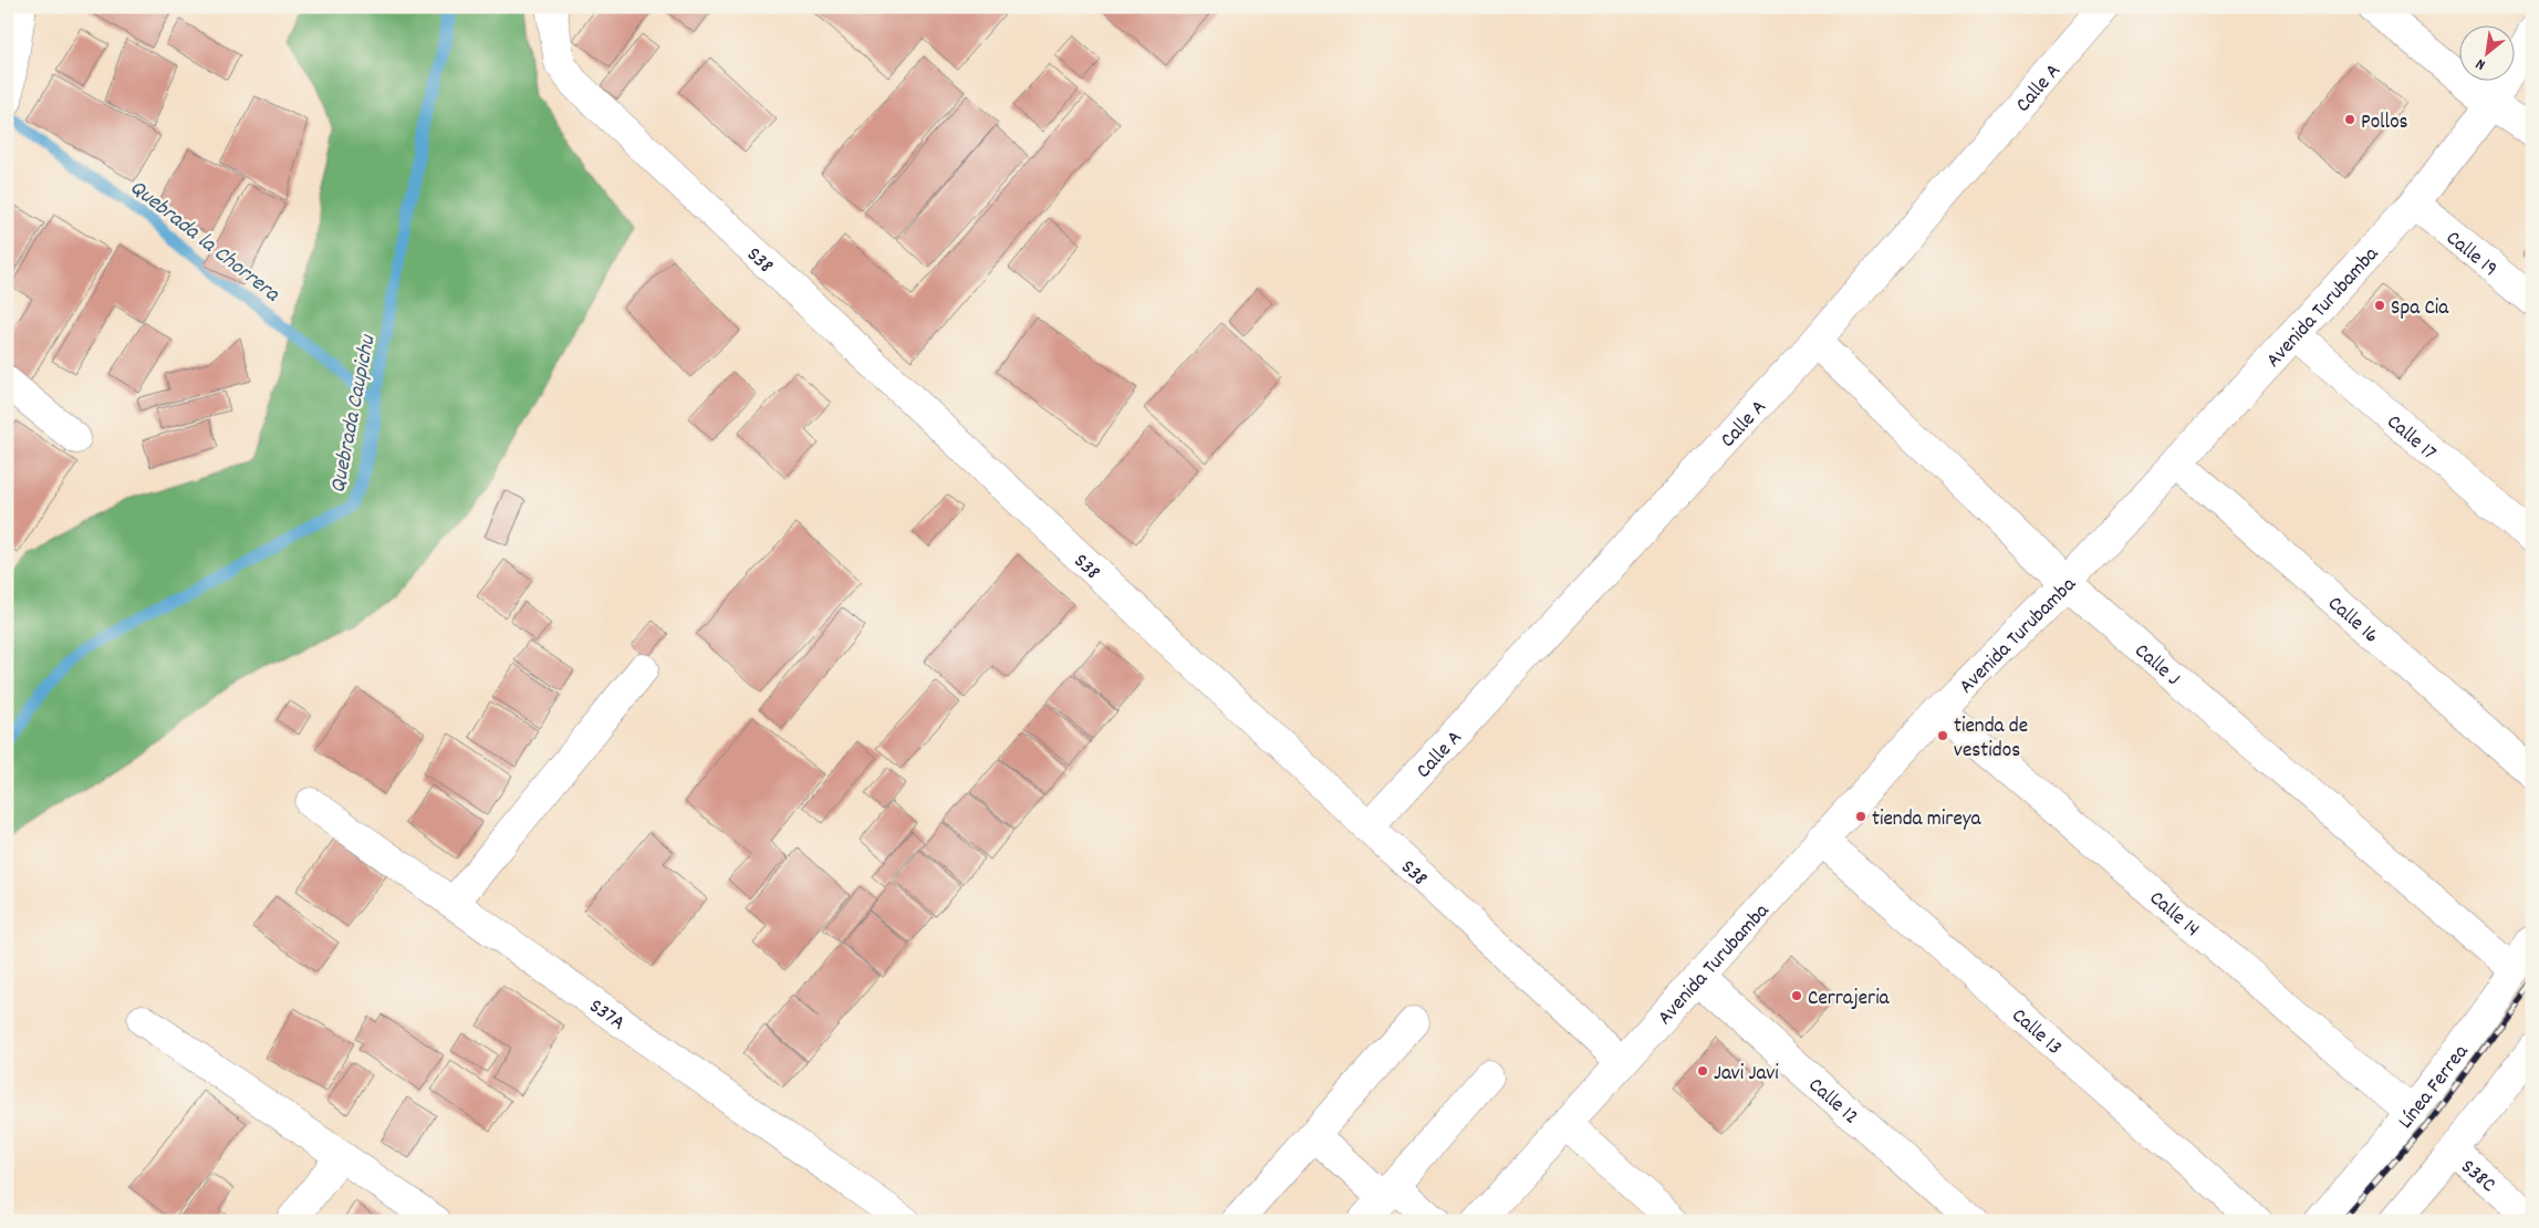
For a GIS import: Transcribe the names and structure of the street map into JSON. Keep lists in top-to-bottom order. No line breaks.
{"streets":{"street":["Calle A","Calle 19","S38","Avenida Turubamba","Calle 17","Calle 16","Calle J","Calle 14","S37A","Calle 13","Línea Ferrea","Calle 12","S38C"]},"crossings":[["Calle A","S38"],["Calle A","Calle J"],["Calle 19","Avenida Turubamba"],["S38","Avenida Turubamba"],["Avenida Turubamba","Calle 17"],["Avenida Turubamba","Calle 16"],["Avenida Turubamba","Calle J"],["Avenida Turubamba","Calle 14"],["Avenida Turubamba","Calle 13"],["Avenida Turubamba","Calle 12"],["Calle J","Línea Ferrea"],["Calle 14","Línea Ferrea"]],"water":["Quebrada la Chorrera","Quebrada Caupichu"],"places":["Pollos","Spa Cia","tienda de vestidos","tienda mireya","Cerrajeria","Javi Javi"],"north":"bottom left"}
